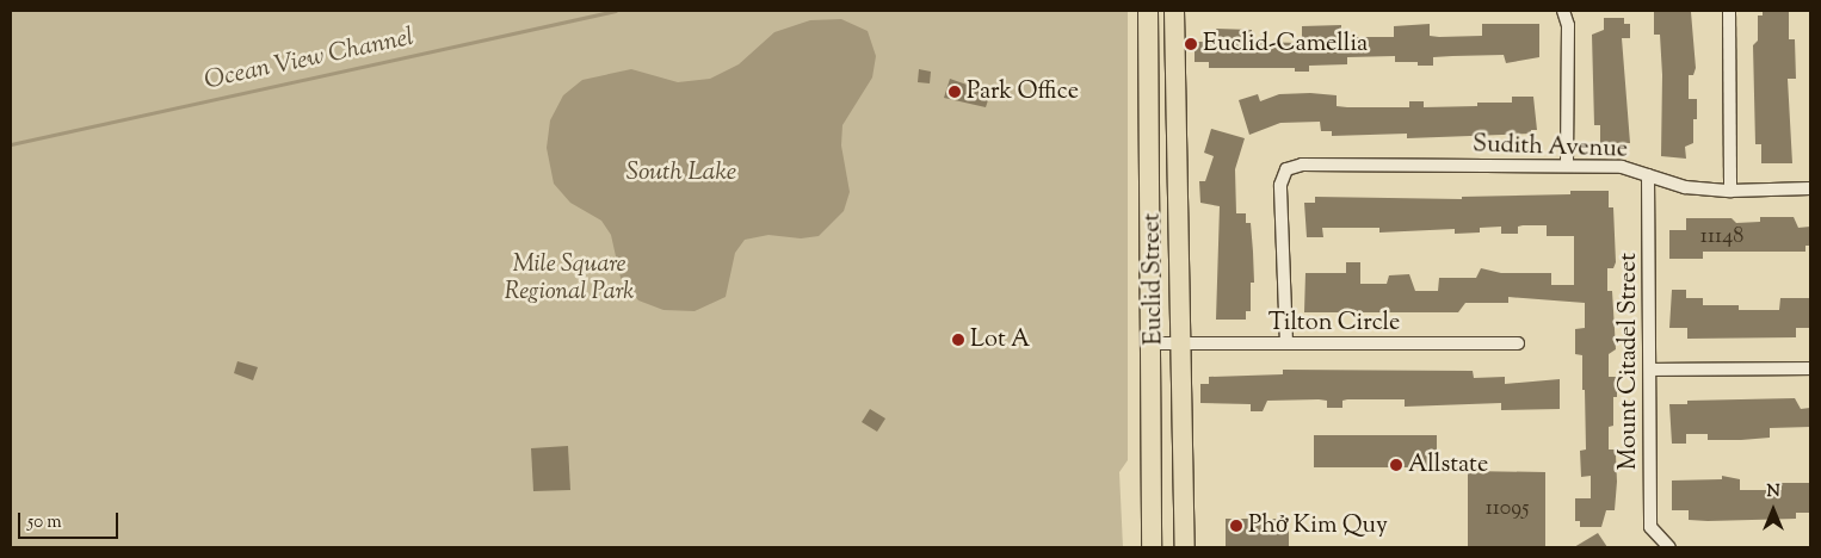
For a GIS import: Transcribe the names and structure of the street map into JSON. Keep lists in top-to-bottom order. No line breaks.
{"streets":{"main road":["Euclid Street"],"street":["Sudith Avenue","Tilton Circle","Mount Citadel Street"]},"crossings":[["Sudith Avenue","Tilton Circle"],["Sudith Avenue","Mount Citadel Street"],["Euclid Street","Tilton Circle"]],"water":["Ocean View Channel","South Lake"],"parks":["Mile Square Regional Park"],"places":["Euclid-Camellia","Park Office","Lot A","Allstate","Phở Kim Quy"],"house_numbers":["11148","11095"],"scale_bar":"50 m","north":"top"}
